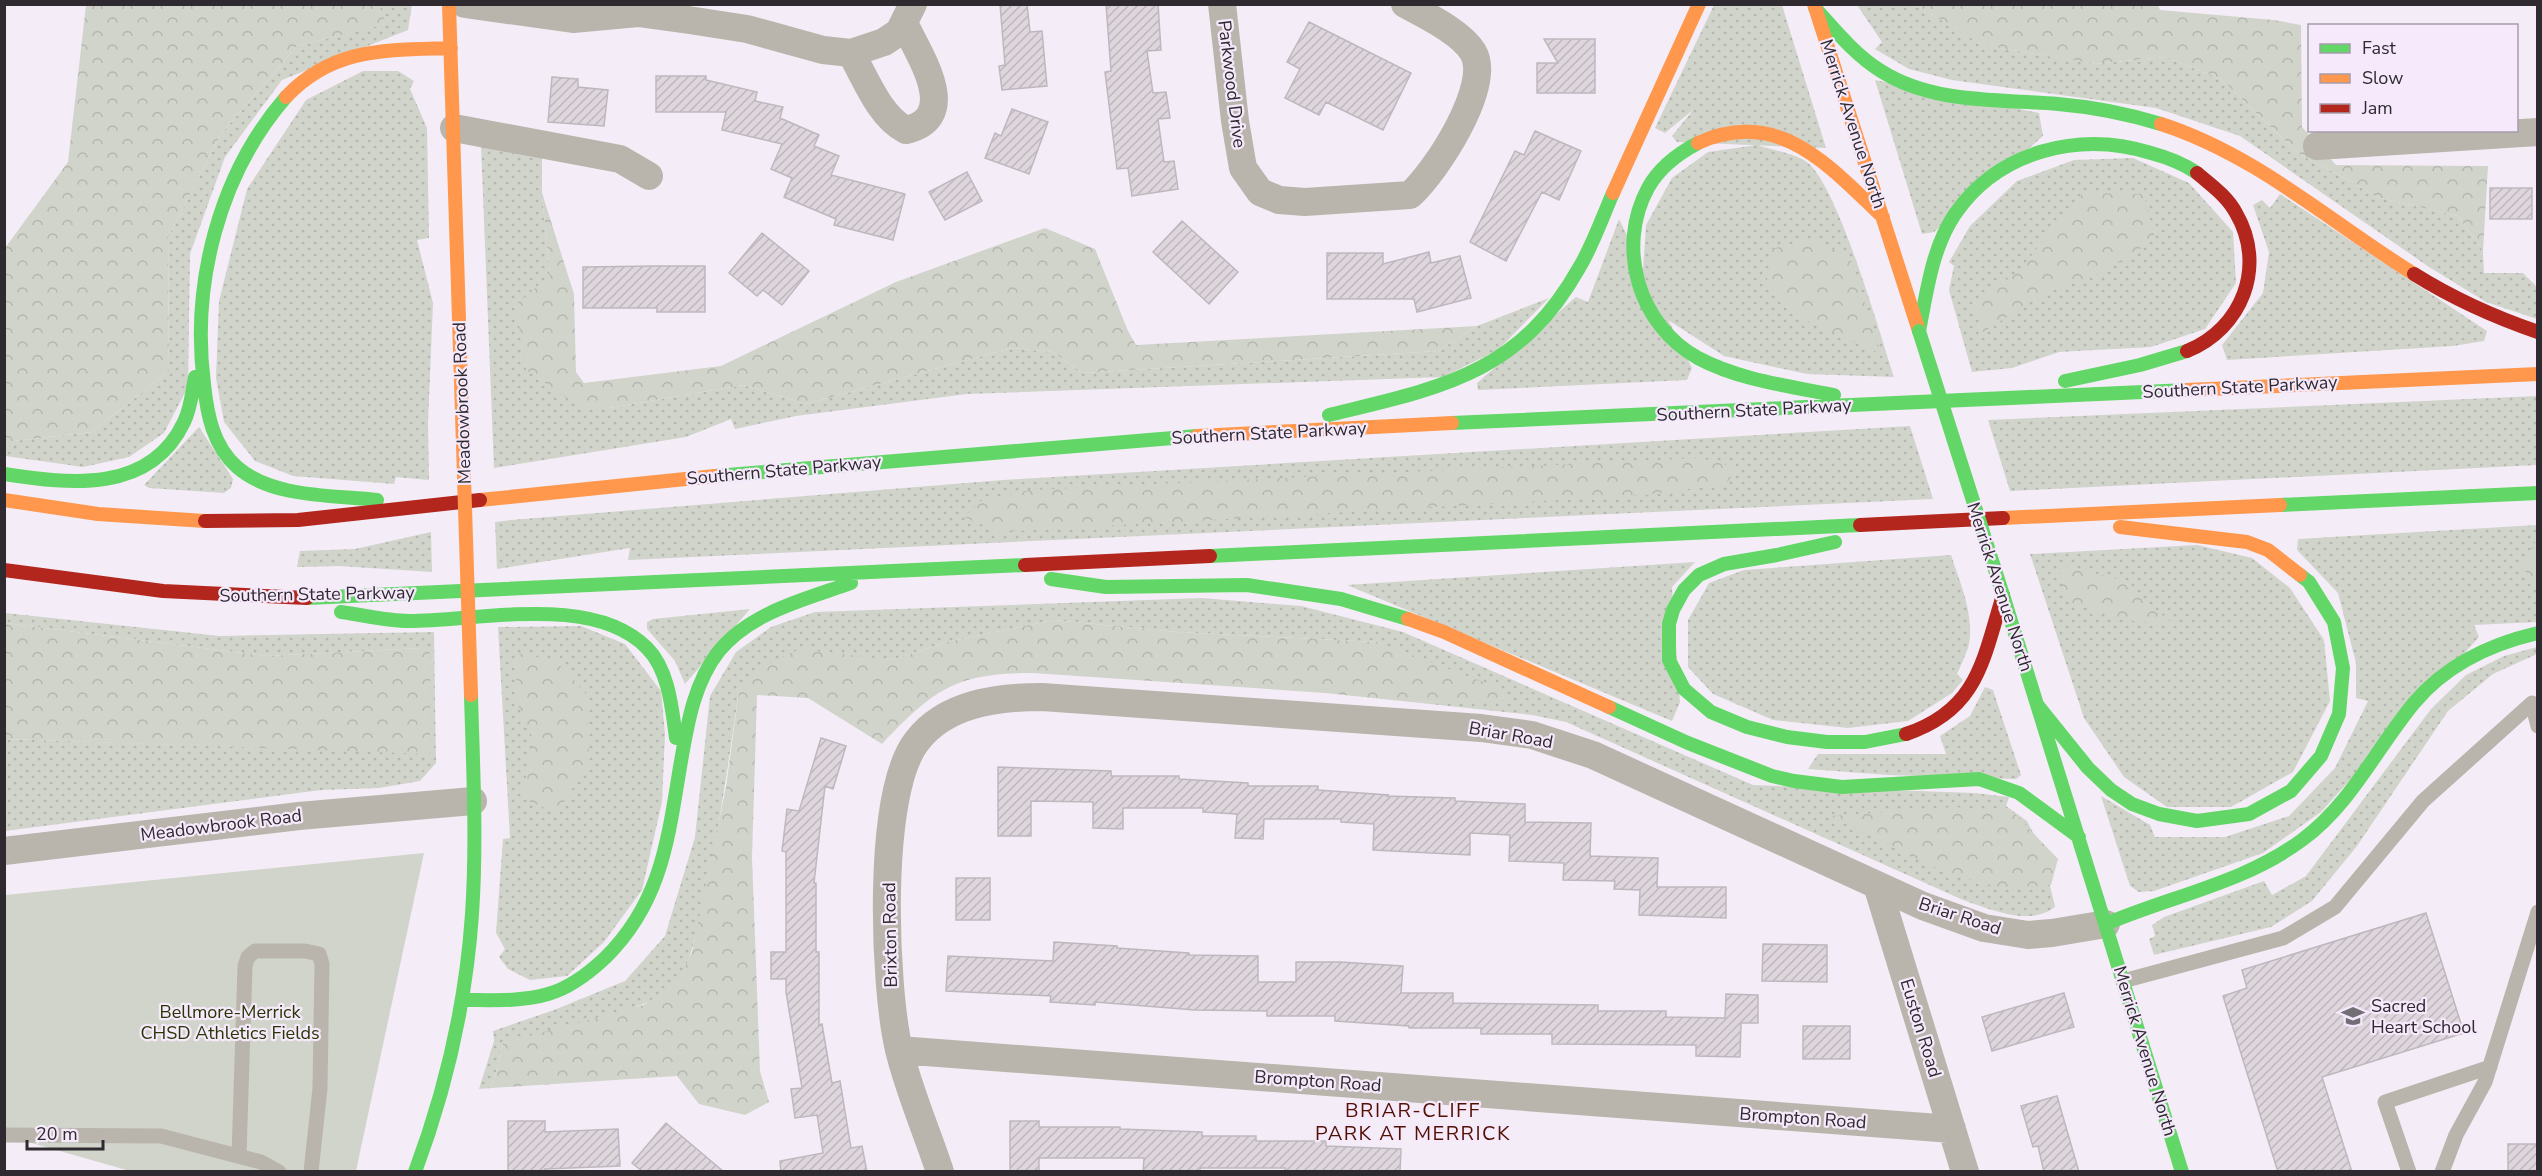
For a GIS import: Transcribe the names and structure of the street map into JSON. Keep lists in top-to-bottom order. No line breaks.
{"streets":{"main road":["Merrick Avenue North","Southern State Parkway","Meadowbrook Road"],"street":["Parkwood Drive","Briar Road","Brixton Road","Euston Road","Brompton Road"]},"crossings":[["Merrick Avenue North","Briar Road"],["Briar Road","Brixton Road"],["Briar Road","Euston Road"],["Brixton Road","Brompton Road"],["Euston Road","Brompton Road"]],"districts":["BRIAR-CLIFF PARK AT MERRICK"],"parks":["Bellmore-Merrick CHSD Athletics Fields"],"places":{"school or university":["Sacred Heart School"]},"legend":["Fast","Slow","Jam"],"scale_bar":"20 m"}
